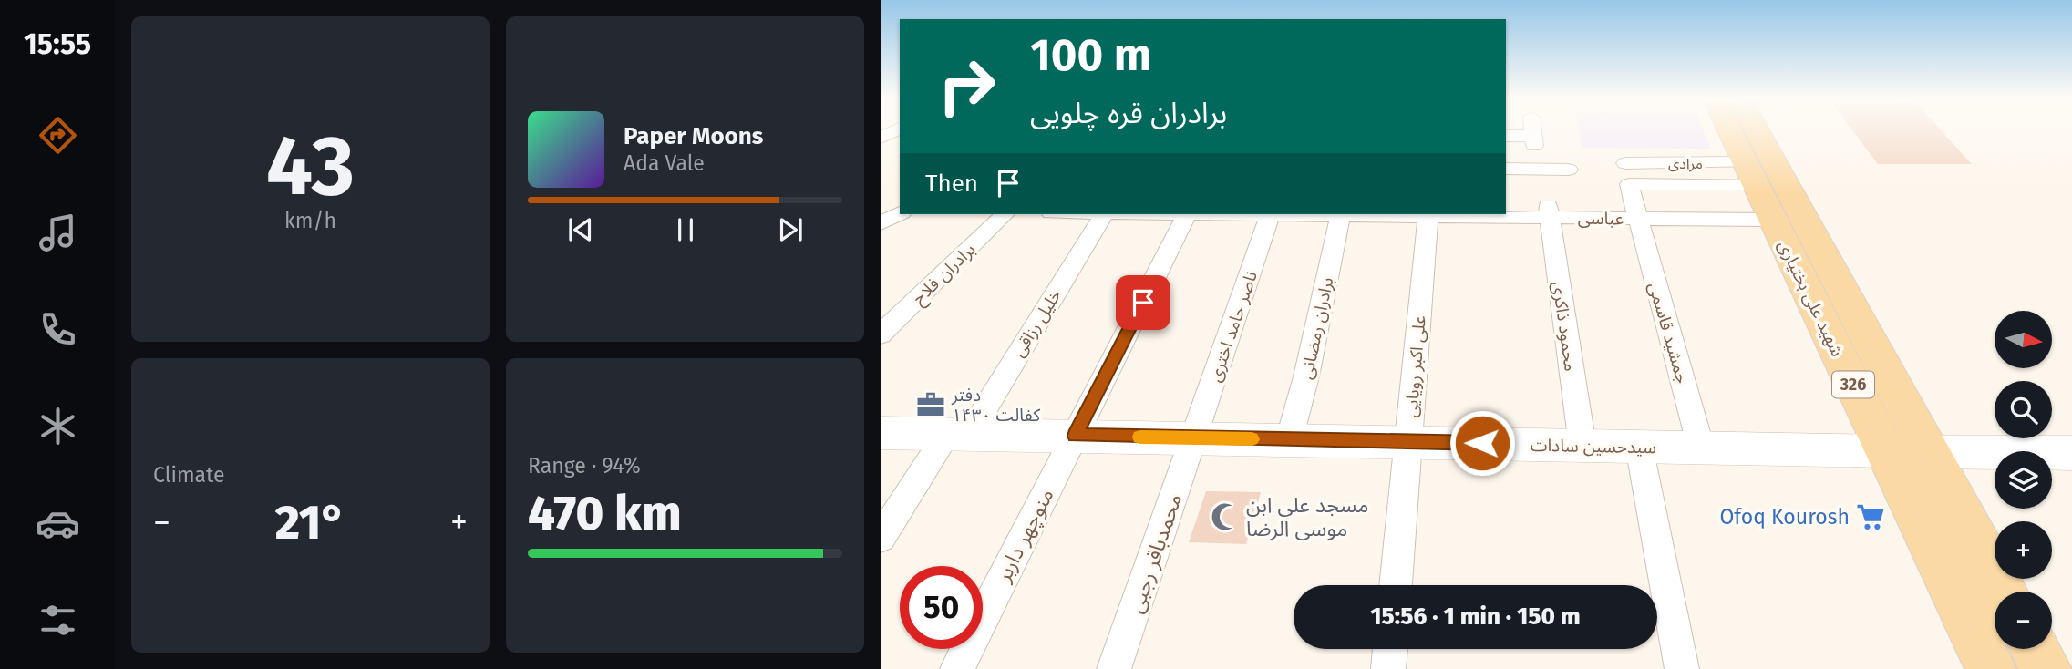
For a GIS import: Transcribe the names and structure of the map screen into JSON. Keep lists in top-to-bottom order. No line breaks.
{"streets":{"main road":["شهید علی بختیاری","326","سیدحسین سادات"],"street":["مرادی","عباسی","برادران فلاح","خلیل رزاقی","ناصر حامد اختری","محمود ذاکری","برادران رمضانی","جمشید قاسمی","علی اکبر رویایی","منوچهر داربر","محمدباقر رجبی"]},"crossings":[["مرادی","شهید علی بختیاری"],["مرادی","جمشید قاسمی"],["عباسی","شهید علی بختیاری"],["عباسی","محمود ذاکری"],["عباسی","جمشید قاسمی"],["شهید علی بختیاری","جمشید قاسمی"],["شهید علی بختیاری","سیدحسین سادات"],["خلیل رزاقی","سیدحسین سادات"],["ناصر حامد اختری","سیدحسین سادات"],["ناصر حامد اختری","محمدباقر رجبی"],["محمود ذاکری","سیدحسین سادات"],["برادران رمضانی","سیدحسین سادات"],["جمشید قاسمی","سیدحسین سادات"],["علی اکبر رویایی","سیدحسین سادات"],["سیدحسین سادات","منوچهر داربر"],["سیدحسین سادات","محمدباقر رجبی"]],"places":{"office":["دفتر کفالت ۱۴۳۰"],"mosque":["مسجد علی ابن موسی الرضا"],"supermarket":["Ofoq Kourosh"]},"north":"right","page":{"tabs":"15:55","tile":[["43","km/h"],"Climate",["Range · 94%","470 km"]],"turn":["100 m","برادران قره چلویی"],"song":["Paper Moons","Ada Vale"],"then":"Then","map_buttons":["+","−"],"heat":["−","21°","+"],"limit":"50","trip":"15:56 · 1 min · 150 m"}}
